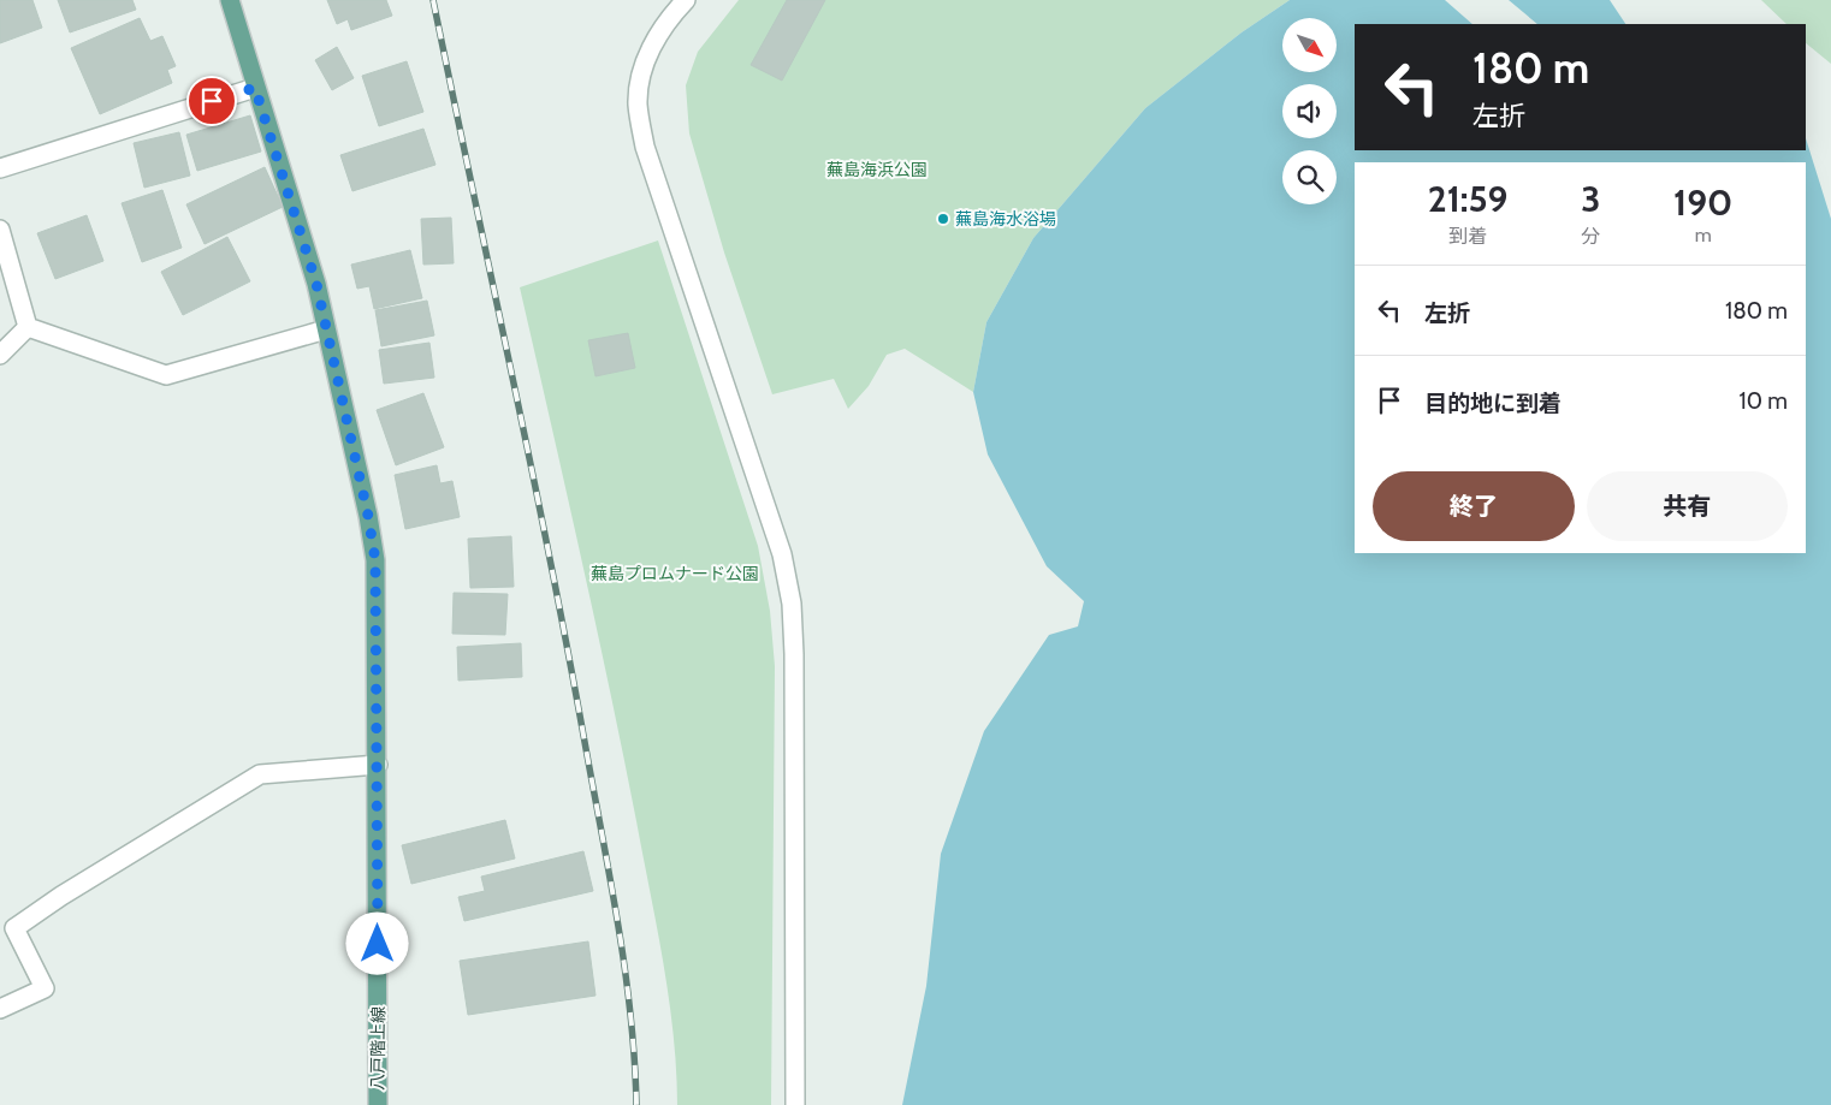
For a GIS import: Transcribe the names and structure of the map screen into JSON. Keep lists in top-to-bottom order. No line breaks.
{"streets":{"main road":["八戸階上線"]},"parks":["蕪島海浜公園","蕪島プロムナード公園"],"places":["蕪島海水浴場"],"north":"bottom right","page":{"turn":["180 m","左折"],"eta":["21:59","到着","3","分","190","m"],"list":[{"name":"左折","value":"180 m"},{"name":"目的地に到着","value":"10 m"}],"buttons":["終了","共有"]}}
